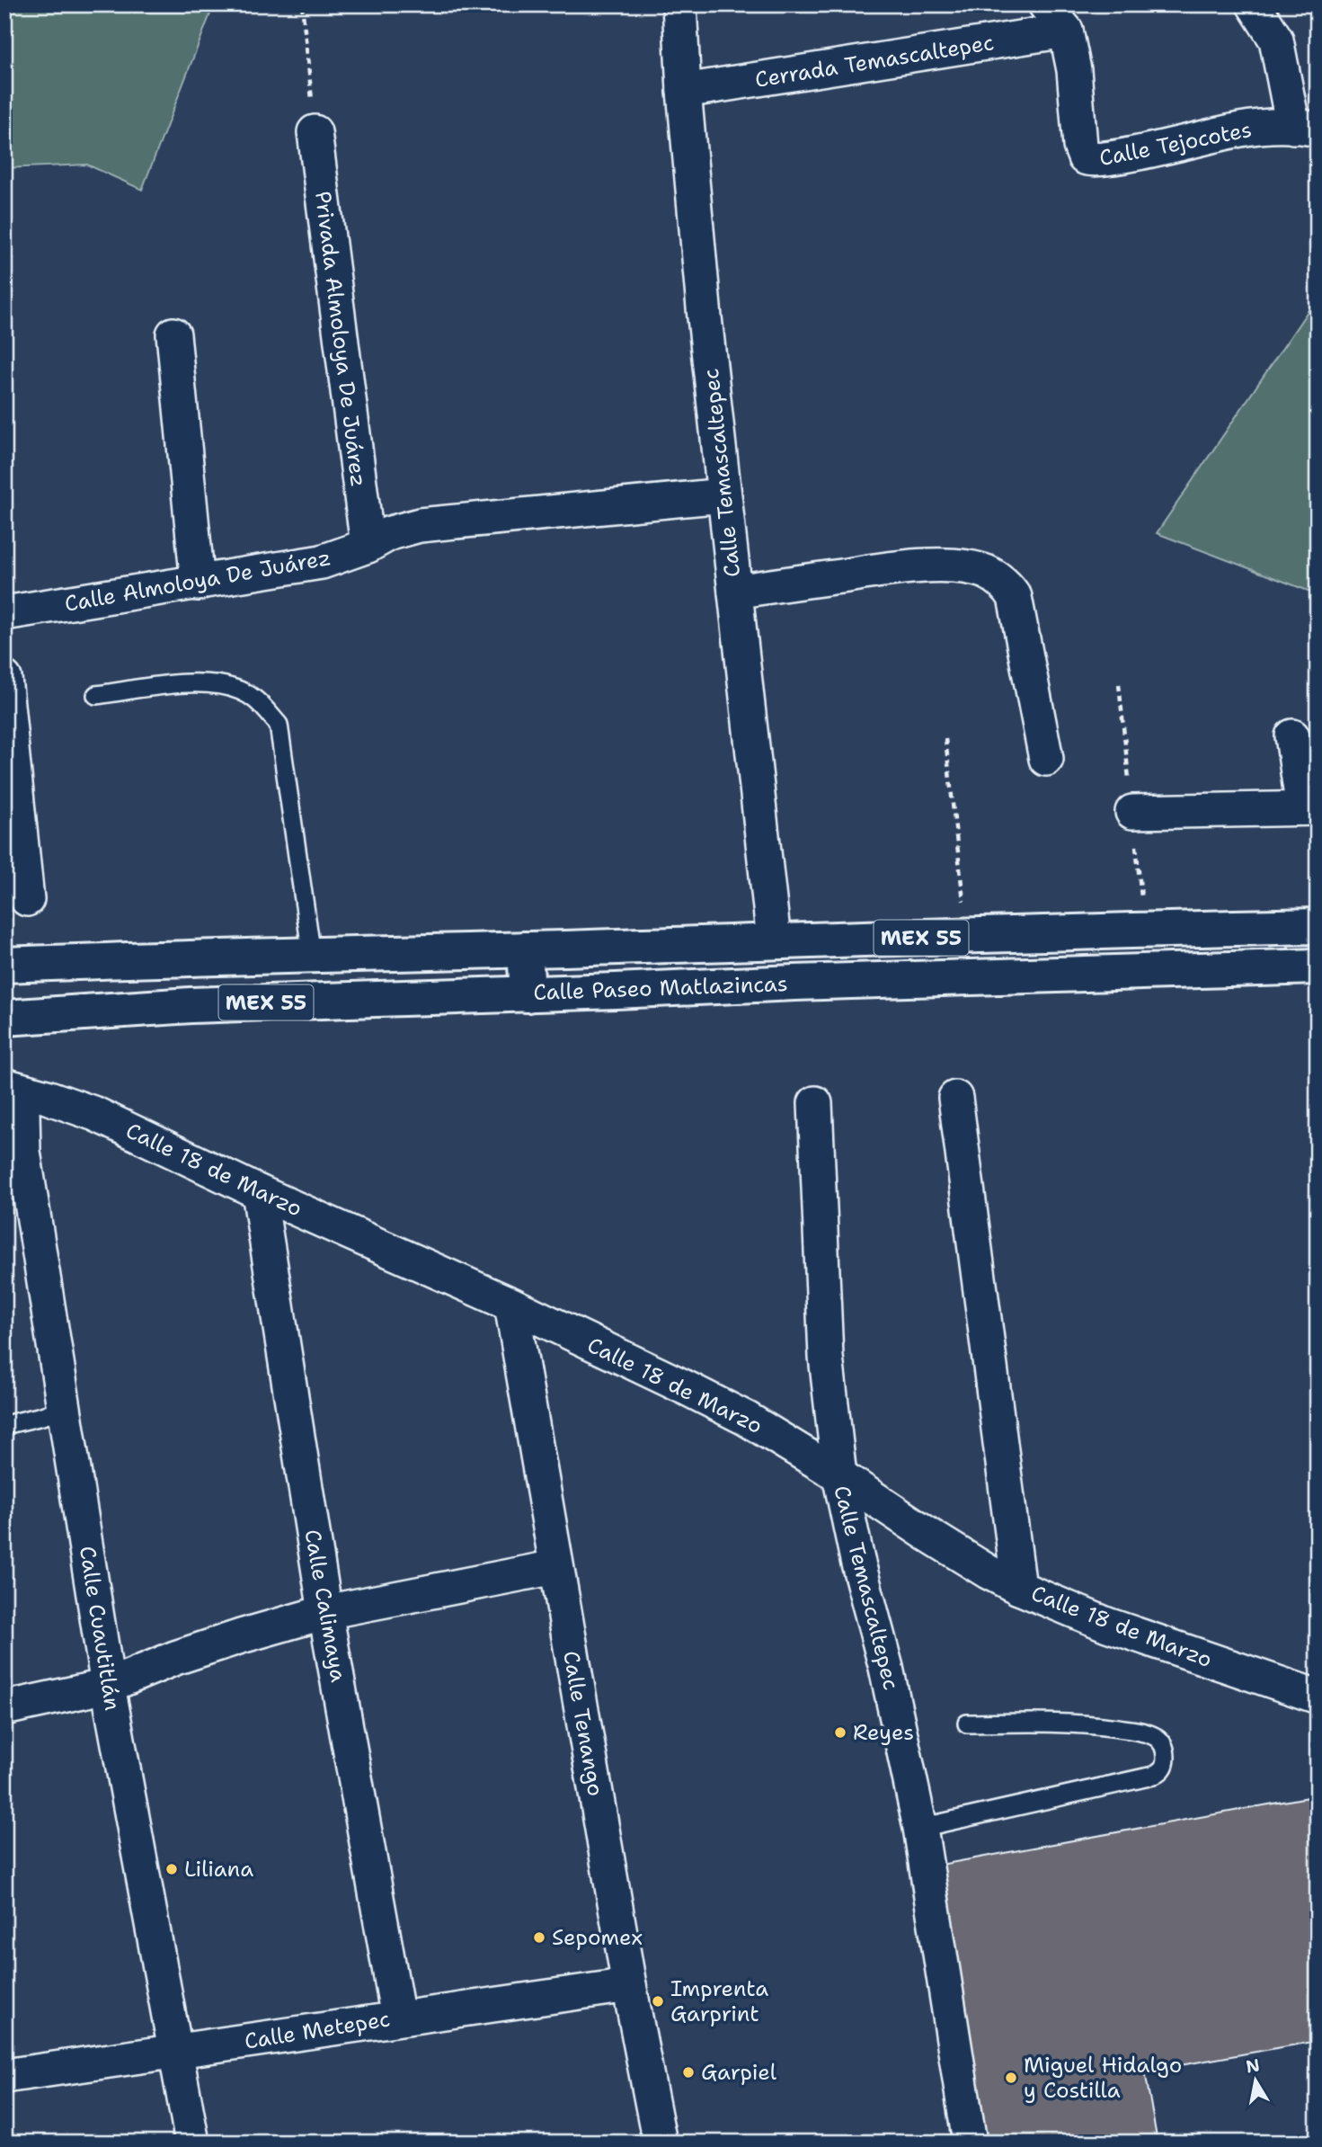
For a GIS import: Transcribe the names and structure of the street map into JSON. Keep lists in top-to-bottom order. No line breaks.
{"streets":{"main road":["MEX 55","Calle Paseo Matlazincas"],"street":["Cerrada Temascaltepec","Calle Tejocotes","Privada Almoloya De Juárez","Calle Temascaltepec","Calle Almoloya De Juárez","Calle 18 de Marzo","Calle Calimaya","Calle Cuautitlán","Calle Tenango","Calle Metepec"]},"crossings":[["Cerrada Temascaltepec","Calle Tejocotes"],["Cerrada Temascaltepec","Calle Temascaltepec"],["Privada Almoloya De Juárez","Calle Almoloya De Juárez"],["Calle Temascaltepec","Calle Almoloya De Juárez"],["Calle Temascaltepec","Calle Paseo Matlazincas"],["Calle Temascaltepec","Calle 18 de Marzo"],["Calle 18 de Marzo","Calle Calimaya"],["Calle 18 de Marzo","Calle Cuautitlán"],["Calle 18 de Marzo","Calle Tenango"],["Calle Calimaya","Calle Metepec"],["Calle Cuautitlán","Calle Metepec"],["Calle Tenango","Calle Metepec"]],"places":["Reyes","Liliana","Sepomex","Imprenta Garprint","Garpiel","Miguel Hidalgo y Costilla"],"north":"top"}
